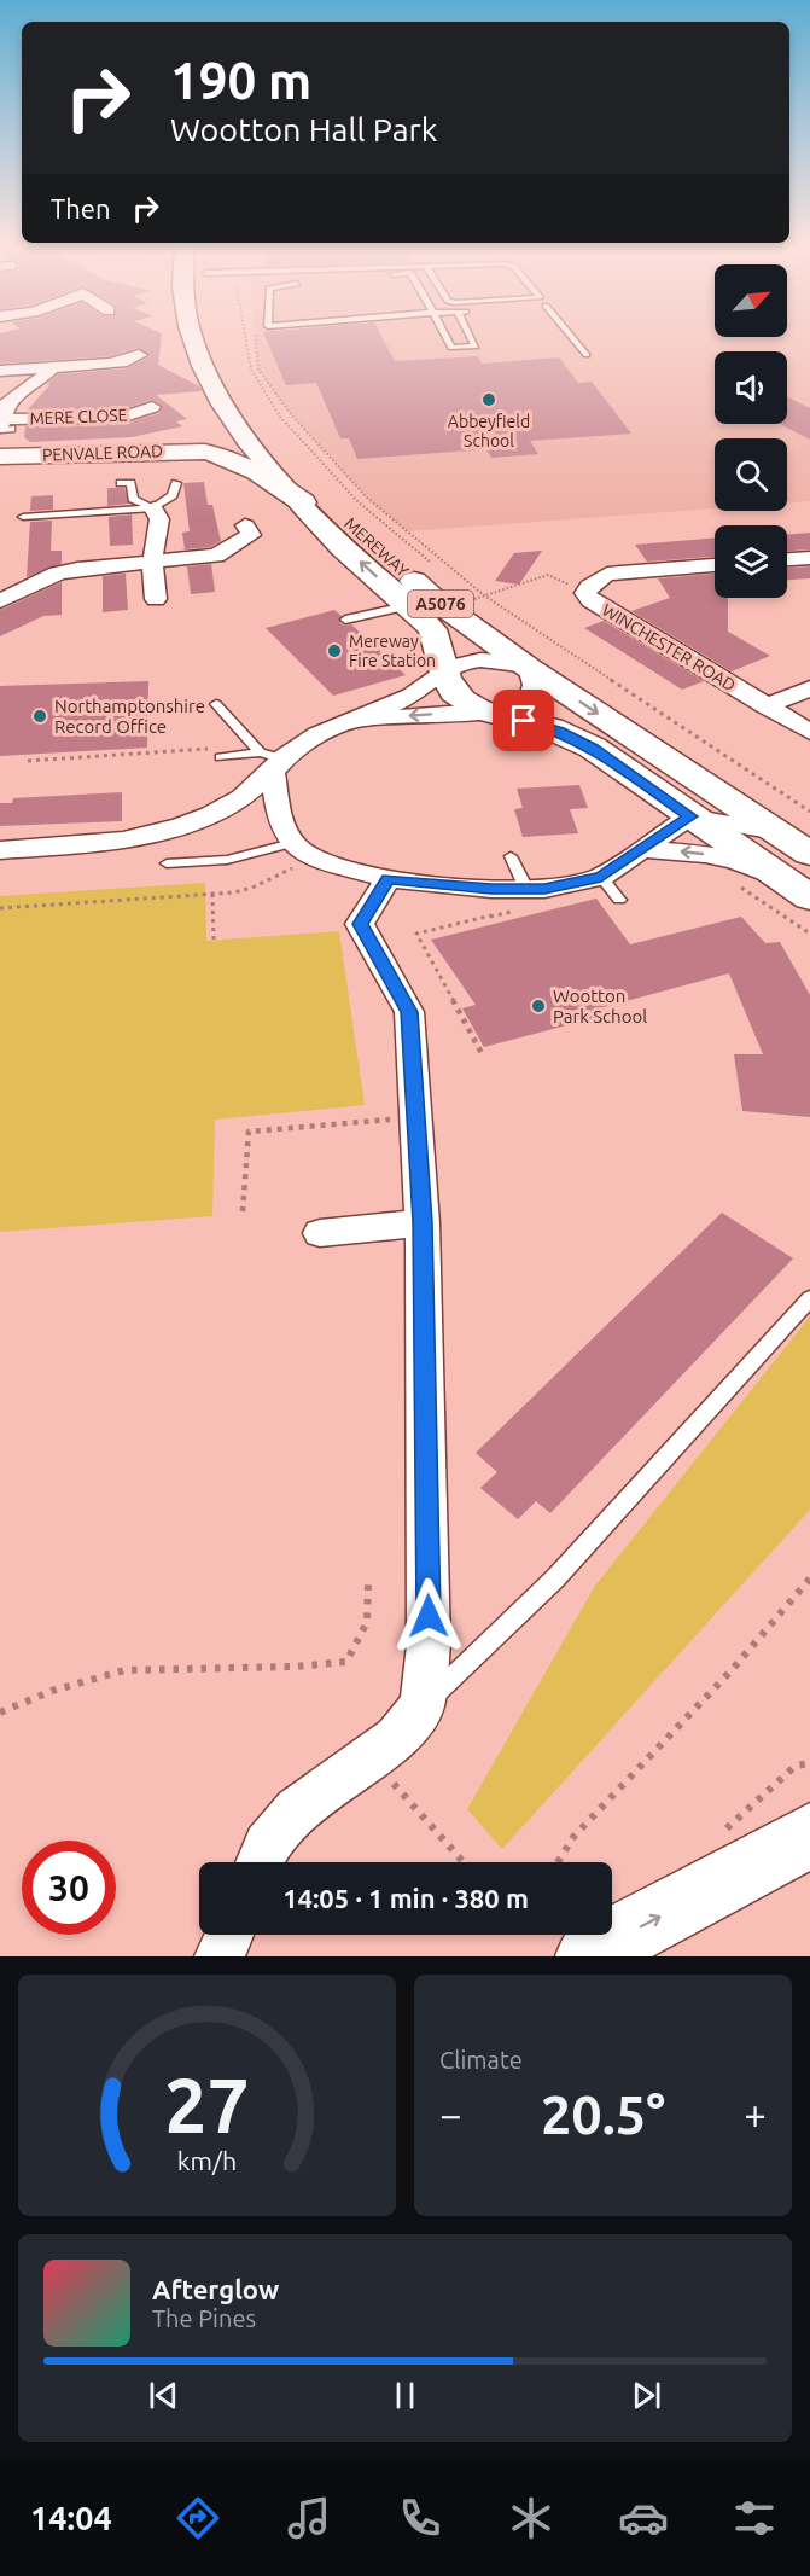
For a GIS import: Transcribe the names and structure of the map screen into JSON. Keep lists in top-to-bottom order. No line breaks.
{"streets":{"main road":["PENVALE ROAD","MEREWAY","A5076"],"street":["MERE CLOSE","WINCHESTER ROAD"]},"places":["Abbeyfield School","Mereway Fire Station","Northamptonshire Record Office","Wootton Park School"],"north":"top right","page":{"turn":["190 m","Wootton Hall Park"],"then":"Then","limit":"30","trip":"14:05 · 1 min · 380 m","tile":"Climate","heat":["−","20.5°","+"],"song":["Afterglow","The Pines"],"tabs":"14:04","gauge":["27","km/h"]}}
